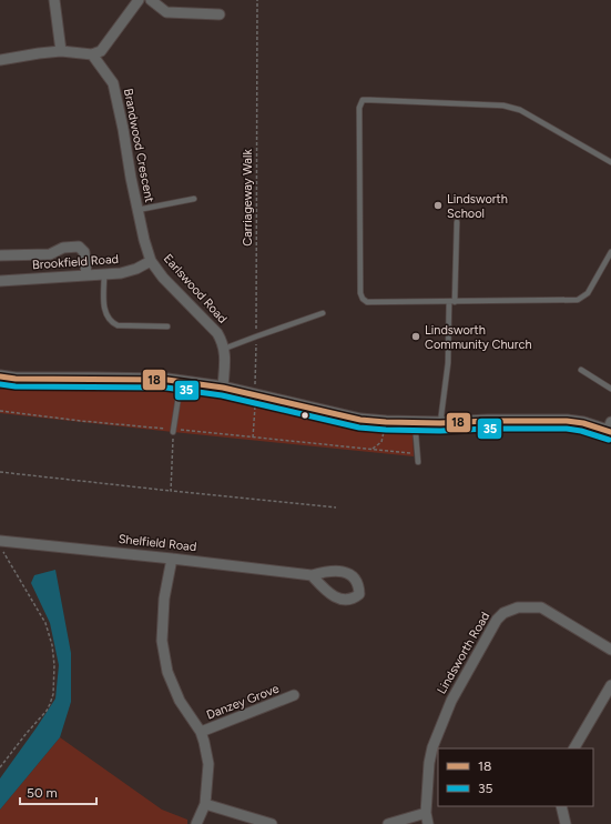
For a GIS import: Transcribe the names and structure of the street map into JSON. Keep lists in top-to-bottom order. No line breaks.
{"streets":{"street":["Brandwood Crescent","Brookfield Road","Earlswood Road","Shelfield Road","Lindsworth Road","Danzey Grove"],"path":["Carriageway Walk"]},"crossings":[["Brandwood Crescent","Brookfield Road"],["Brandwood Crescent","Earlswood Road"],["Brookfield Road","Earlswood Road"]],"places":["Lindsworth School","Lindsworth Community Church"],"lines":["transit line 18","transit line 35"],"legend":["18","35"],"scale_bar":"50 m"}
